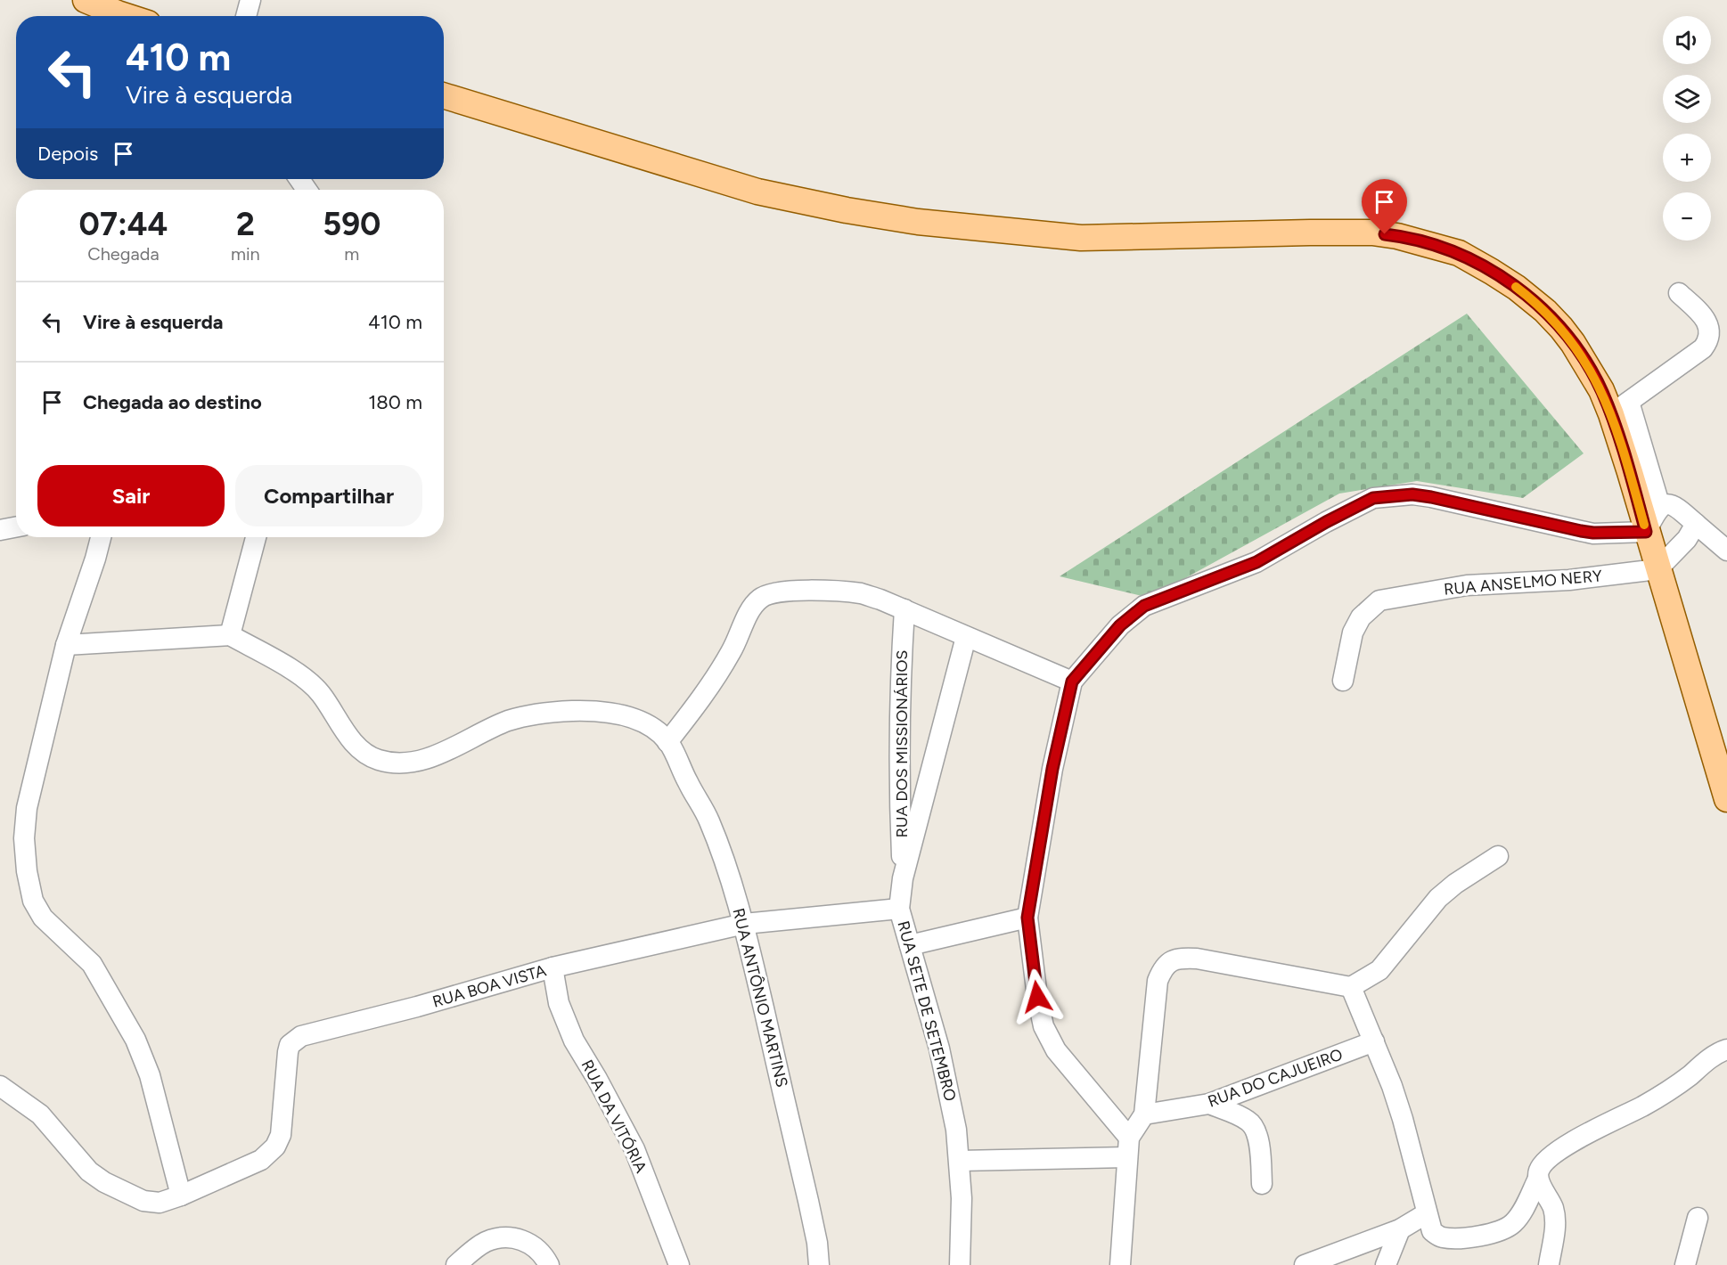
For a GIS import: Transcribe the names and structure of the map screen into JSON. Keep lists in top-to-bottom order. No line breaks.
{"streets":{"street":["RUA ANSELMO NERY","RUA DOS MISSIONÁRIOS","RUA BOA VISTA","RUA ANTÔNIO MARTINS","RUA SETE DE SETEMBRO","RUA DO CAJUEIRO","RUA DA VITÓRIA"]},"crossings":[["RUA DOS MISSIONÁRIOS","RUA SETE DE SETEMBRO"],["RUA BOA VISTA","RUA ANTÔNIO MARTINS"],["RUA BOA VISTA","RUA SETE DE SETEMBRO"],["RUA BOA VISTA","RUA DA VITÓRIA"]],"page":{"map_buttons":["+","−"],"turn":["410 m","Vire à esquerda"],"then":"Depois","eta":["07:44","Chegada","2","min","590","m"],"list":[{"name":"Vire à esquerda","value":"410 m"},{"name":"Chegada ao destino","value":"180 m"}],"buttons":["Sair","Compartilhar"]}}
